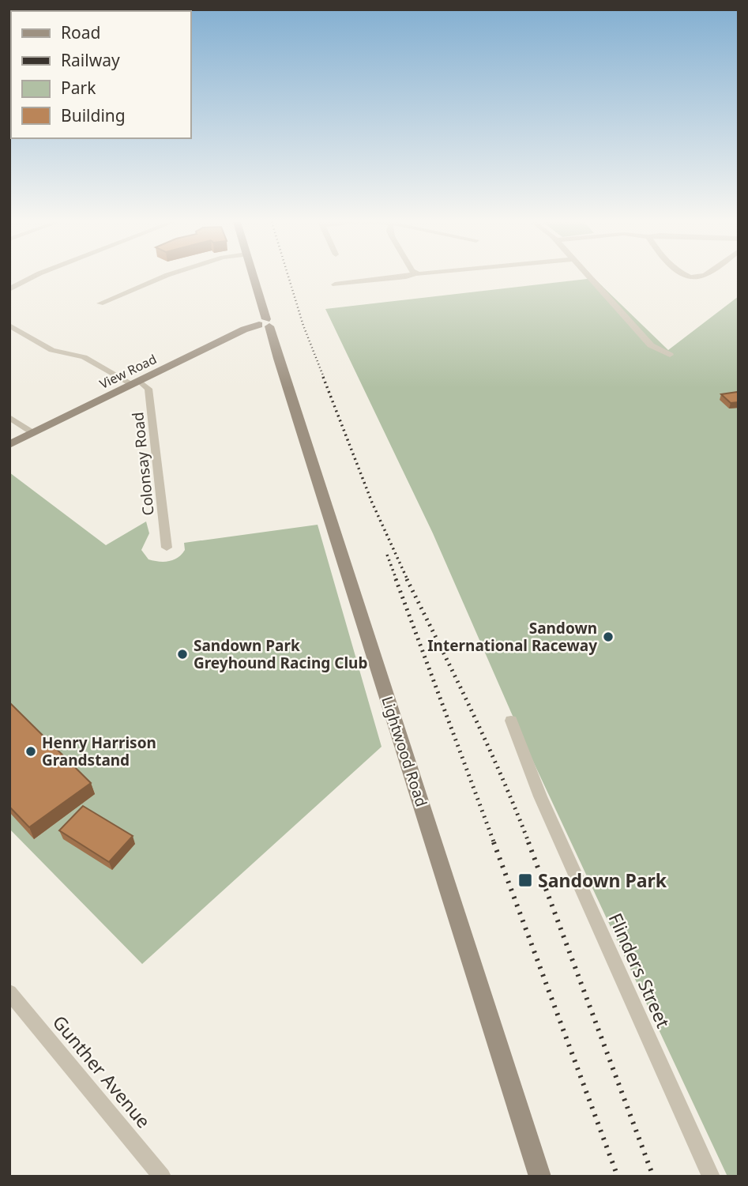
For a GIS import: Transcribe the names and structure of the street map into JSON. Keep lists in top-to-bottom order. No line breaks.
{"streets":{"main road":["View Road","Lightwood Road"],"street":["Colonsay Road","Flinders Street","Gunther Avenue"]},"crossings":[["View Road","Colonsay Road"],["View Road","Lightwood Road"]],"places":{"other":["Sandown International Raceway","Sandown Park Greyhound Racing Club","Henry Harrison Grandstand"],"transit":["Sandown Park"]},"legend":["Road","Railway","Park","Building"]}
